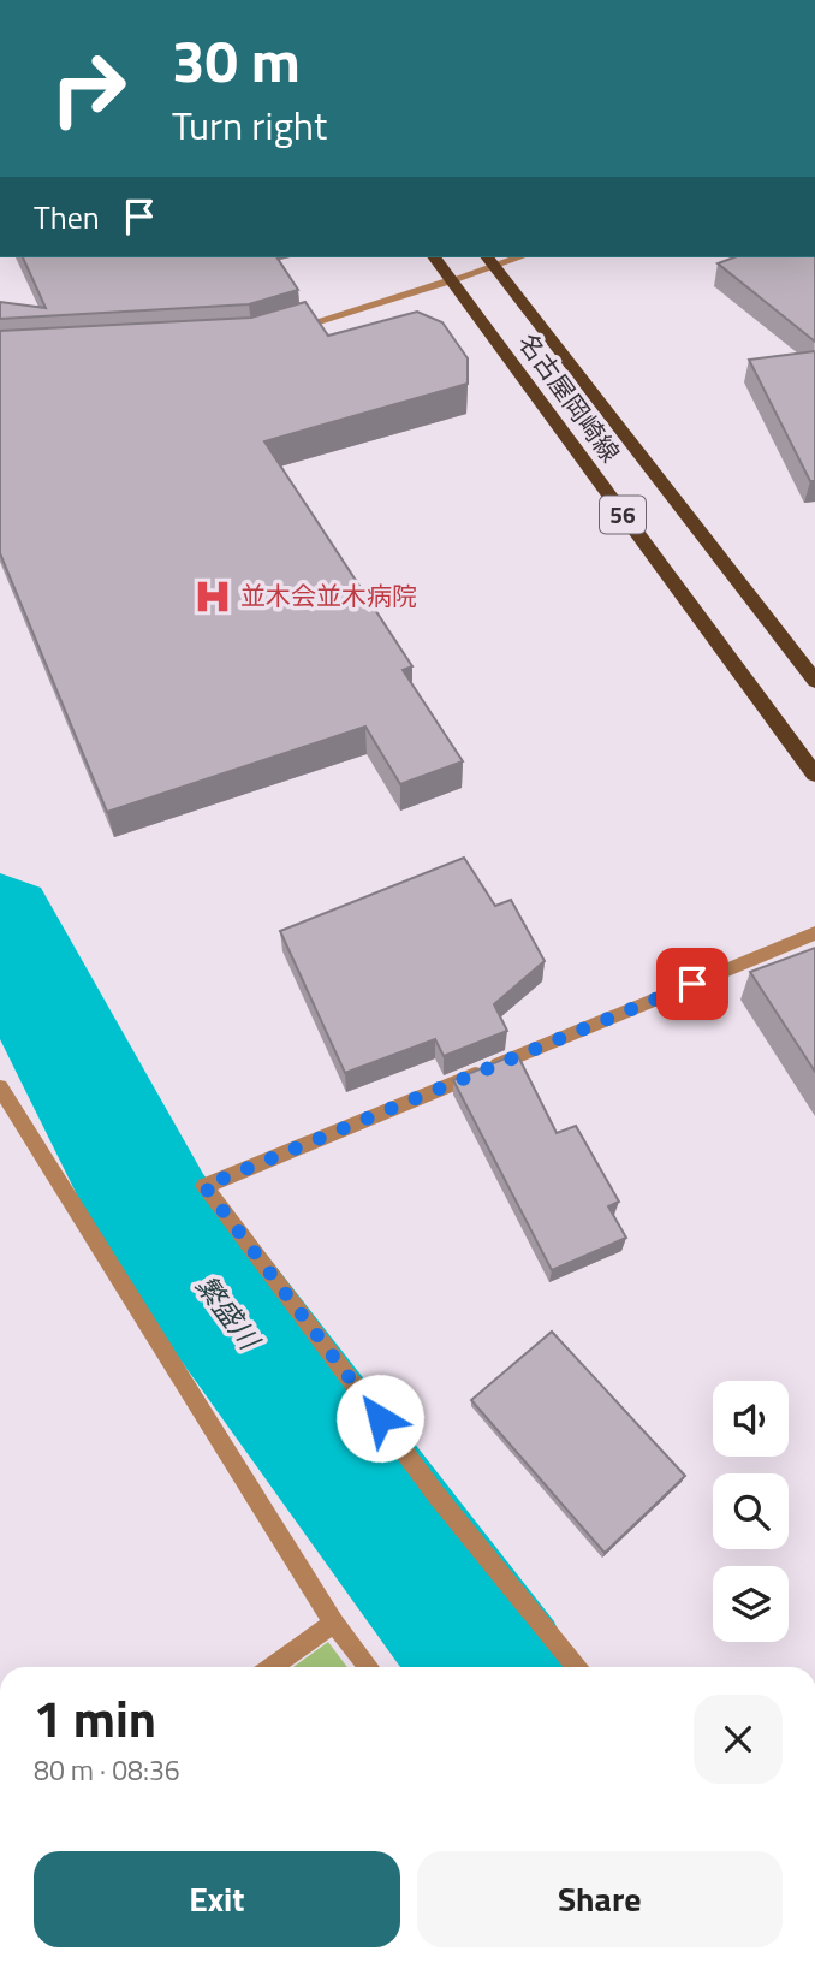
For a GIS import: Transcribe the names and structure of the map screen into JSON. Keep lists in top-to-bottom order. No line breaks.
{"streets":{"main road":["名古屋岡崎線","56"]},"water":["繁盛川"],"places":{"hospital":["並木会並木病院"]},"page":{"turn":["30 m","Turn right"],"then":"Then","heading":["1 min","80 m · 08:36"],"buttons":["Exit","Share"]}}
